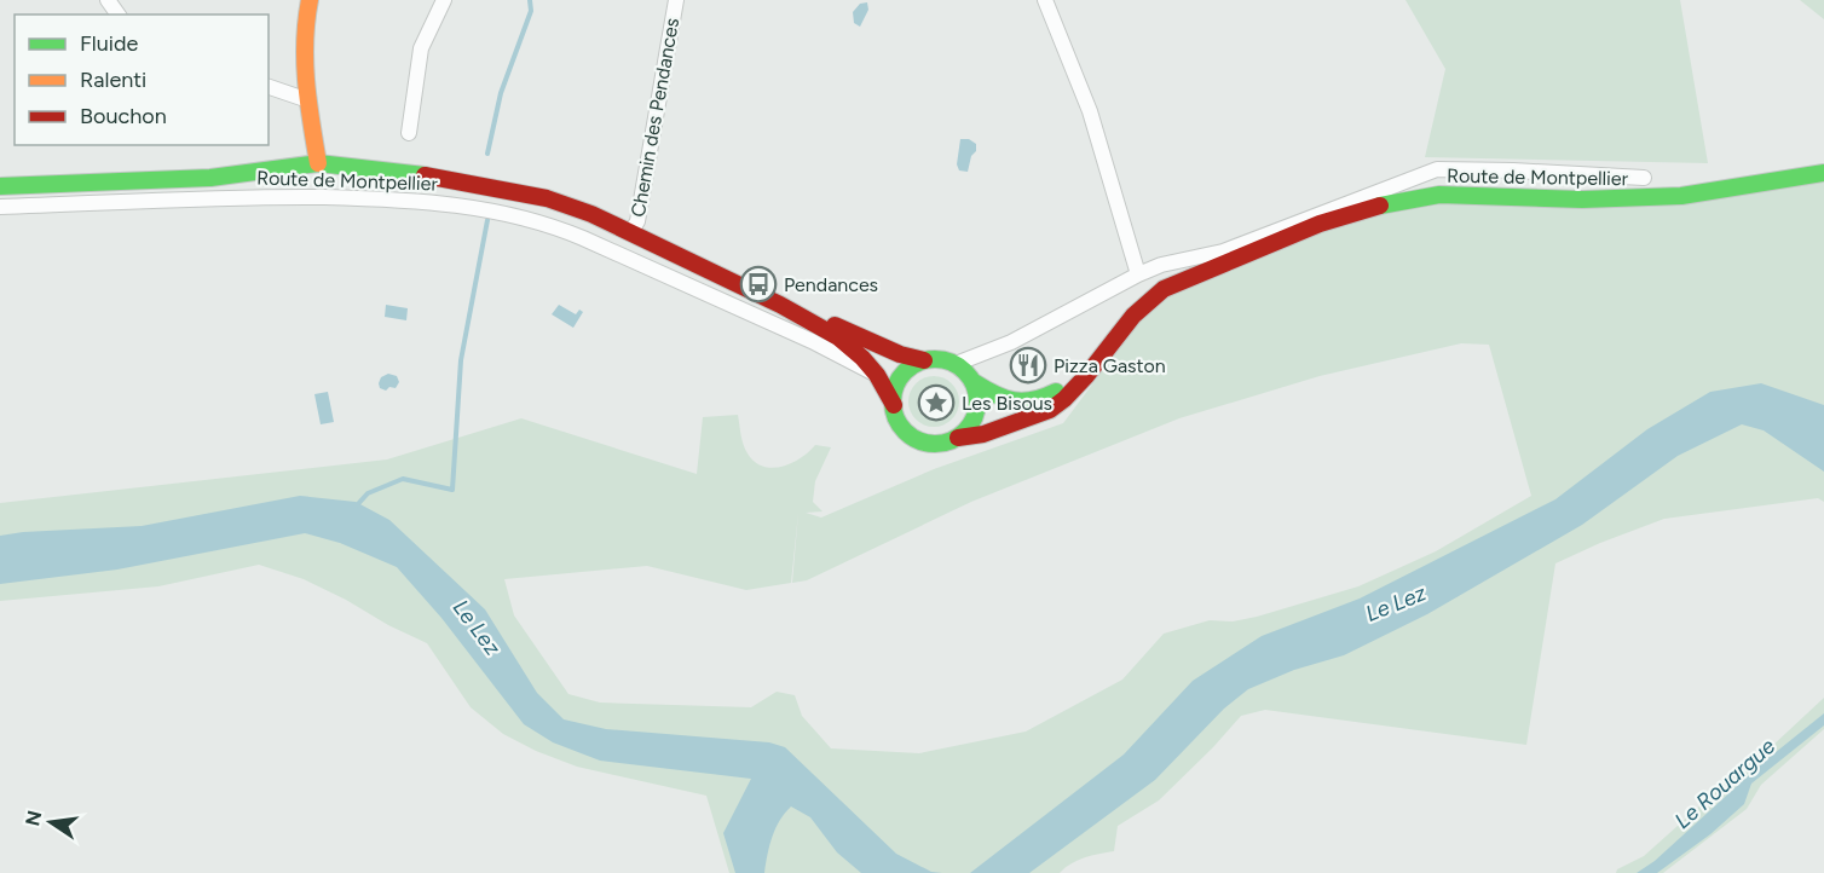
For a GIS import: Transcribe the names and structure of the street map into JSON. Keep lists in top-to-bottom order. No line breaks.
{"streets":{"main road":["Route de Montpellier"],"street":["Chemin des Pendances"]},"crossings":[["Chemin des Pendances","Route de Montpellier"]],"water":["Le Lez","Le Rouargue"],"places":{"bus stop":["Pendances"],"restaurant":["Pizza Gaston"],"place":["Les Bisous"]},"legend":["Fluide","Ralenti","Bouchon"],"north":"left"}
